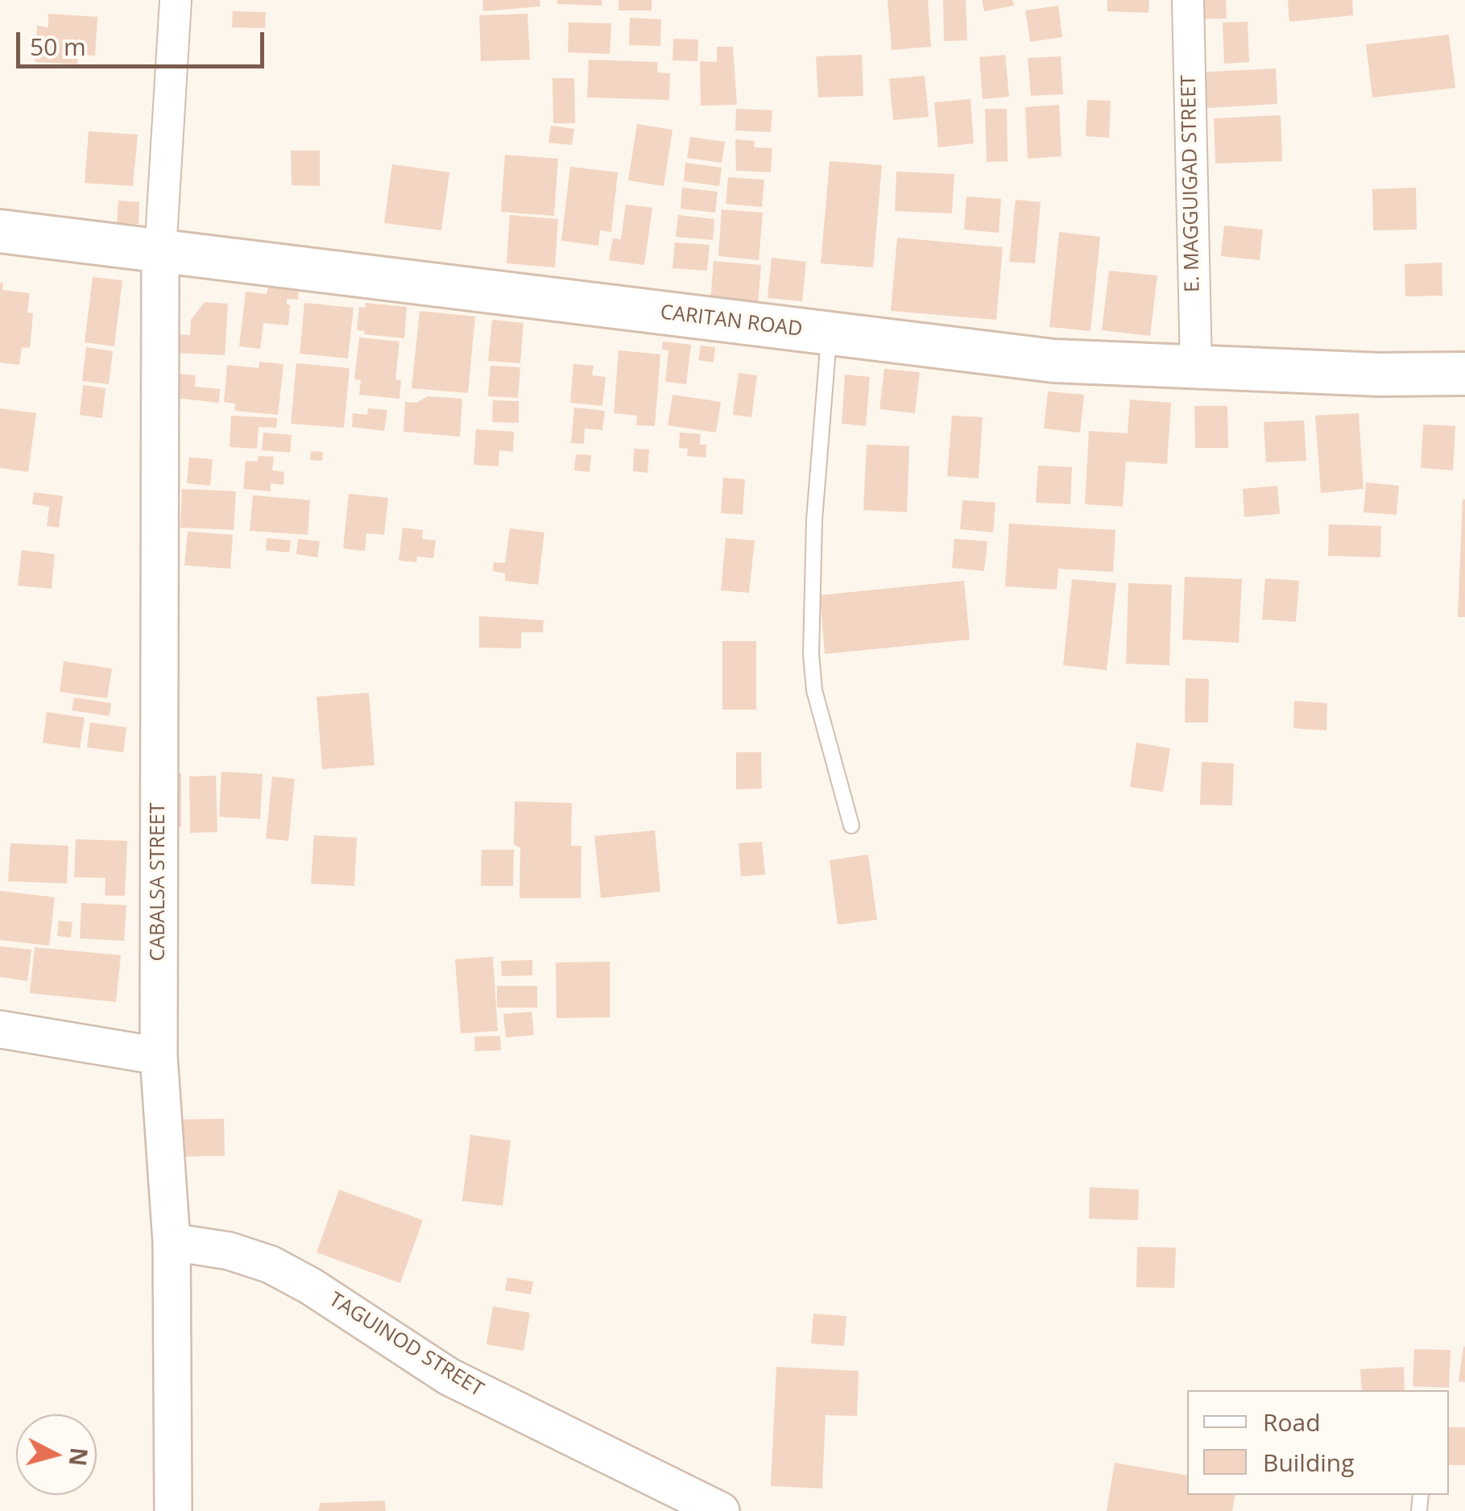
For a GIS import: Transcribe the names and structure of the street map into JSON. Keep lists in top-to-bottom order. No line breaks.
{"streets":{"main road":["CARITAN ROAD"],"street":["E. MAGGUIGAD STREET","CABALSA STREET","TAGUINOD STREET"]},"crossings":[["E. MAGGUIGAD STREET","CARITAN ROAD"],["CARITAN ROAD","CABALSA STREET"],["CABALSA STREET","TAGUINOD STREET"]],"legend":["Road","Building"],"scale_bar":"50 m","north":"right"}
